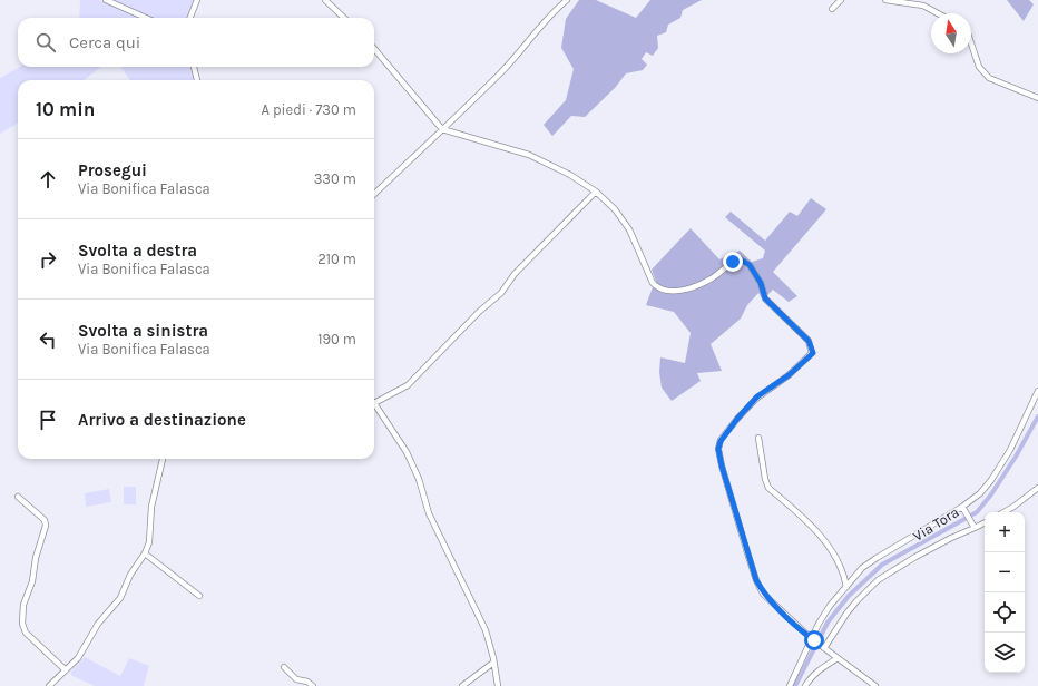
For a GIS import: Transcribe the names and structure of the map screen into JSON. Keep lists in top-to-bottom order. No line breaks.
{"streets":{"street":["Via Tora"]},"north":"top","page":{"search":"Cerca qui","heading":["10 min","A piedi · 730 m"],"list":[["Prosegui","Via Bonifica Falasca","330 m"],["Svolta a destra","Via Bonifica Falasca","210 m"],["Svolta a sinistra","Via Bonifica Falasca","190 m"],"Arrivo a destinazione"],"map_buttons":["+","−"]}}
